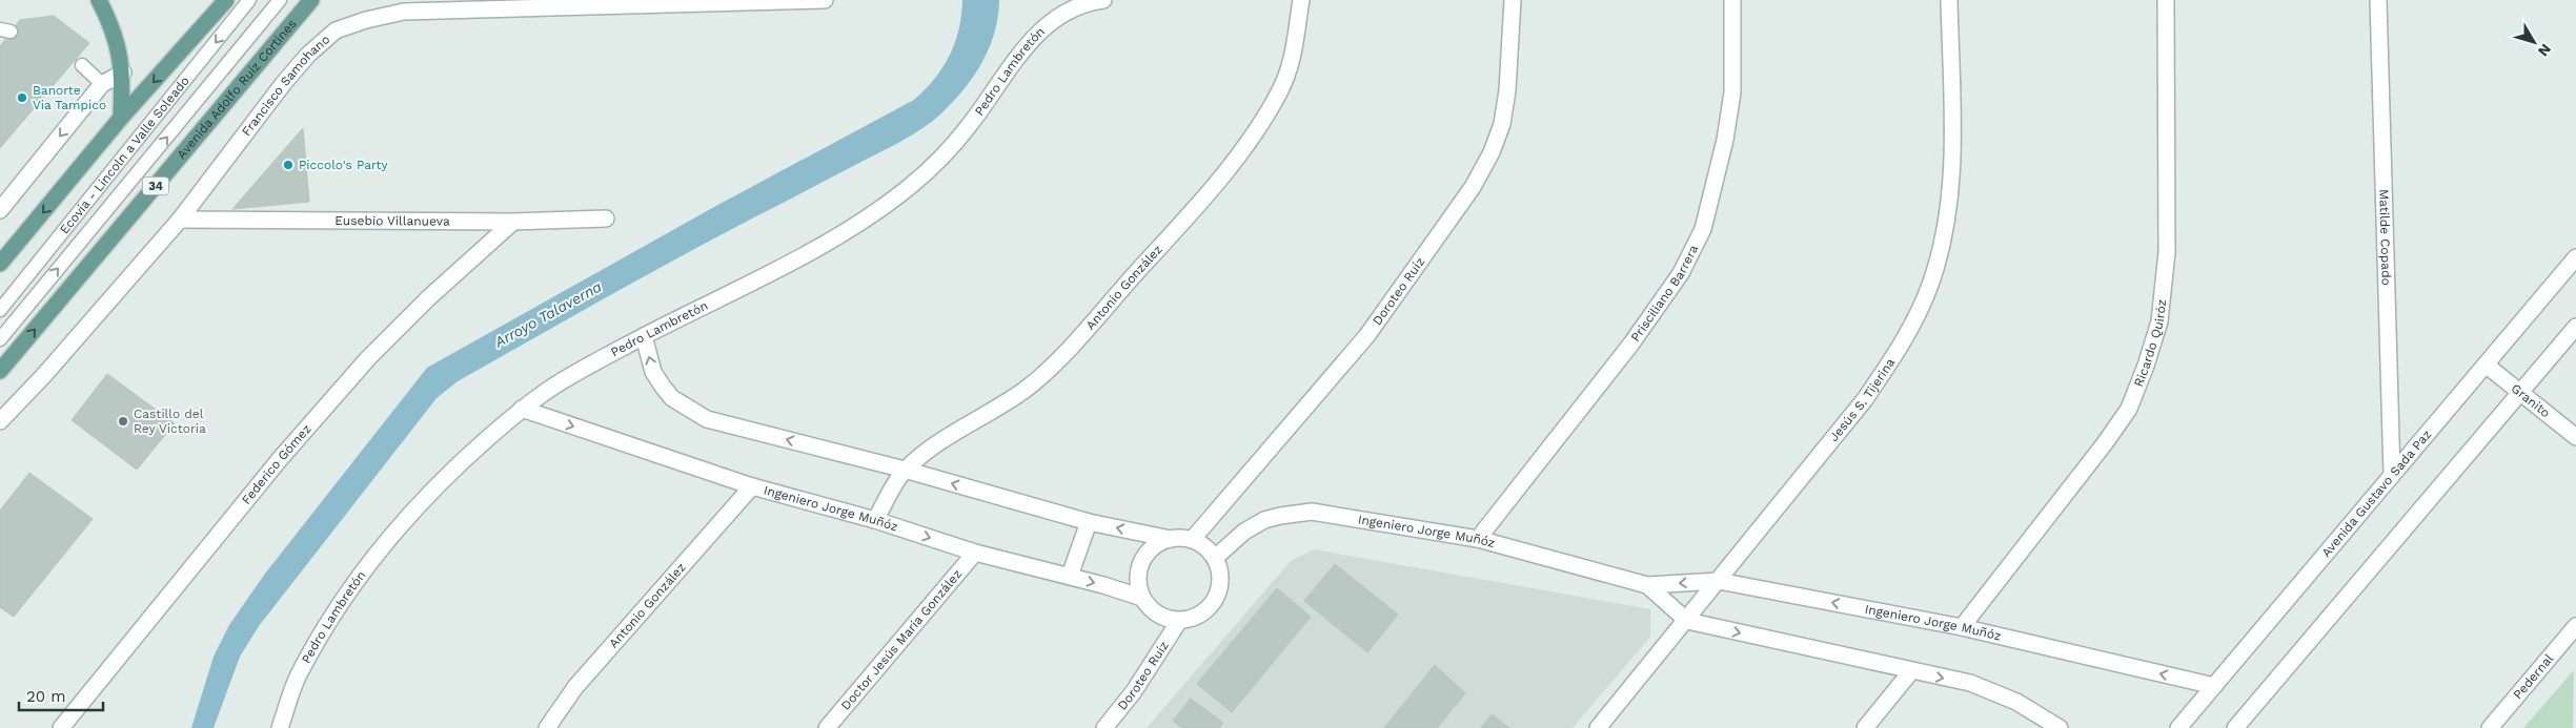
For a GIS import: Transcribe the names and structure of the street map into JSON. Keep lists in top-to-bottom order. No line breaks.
{"streets":{"main road":["Avenida Adolfo Ruíz Cortines","34"],"street":["Pedro Lambretón","Francisco Samohano","Eusebio Villanueva","Matilde Copado","Antonio González","Doroteo Ruíz","Prisciliano Barrera","Ricardo Quiróz","Jesús S. Tijerina","Granito","Federico Gómez","Avenida Gustavo Sada Paz","Ingeniero Jorge Muñóz","Doctor Jesús María González","Pedernal"],"lane":["Ecovía - Lincoln a Valle Soleado"]},"crossings":[["Pedro Lambretón","Ingeniero Jorge Muñóz"],["Francisco Samohano","Eusebio Villanueva"],["Eusebio Villanueva","Federico Gómez"],["Matilde Copado","Avenida Gustavo Sada Paz"],["Antonio González","Ingeniero Jorge Muñóz"],["Doroteo Ruíz","Ingeniero Jorge Muñóz"],["Prisciliano Barrera","Ingeniero Jorge Muñóz"],["Ricardo Quiróz","Ingeniero Jorge Muñóz"],["Jesús S. Tijerina","Ingeniero Jorge Muñóz"],["Granito","Avenida Gustavo Sada Paz"],["Avenida Gustavo Sada Paz","Ingeniero Jorge Muñóz"],["Ingeniero Jorge Muñóz","Doctor Jesús María González"]],"water":["Arroyo Talaverna"],"places":["Banorte Via Tampico","Piccolo's Party","Castillo del Rey Victoria"],"scale_bar":"20 m","north":"bottom right"}
